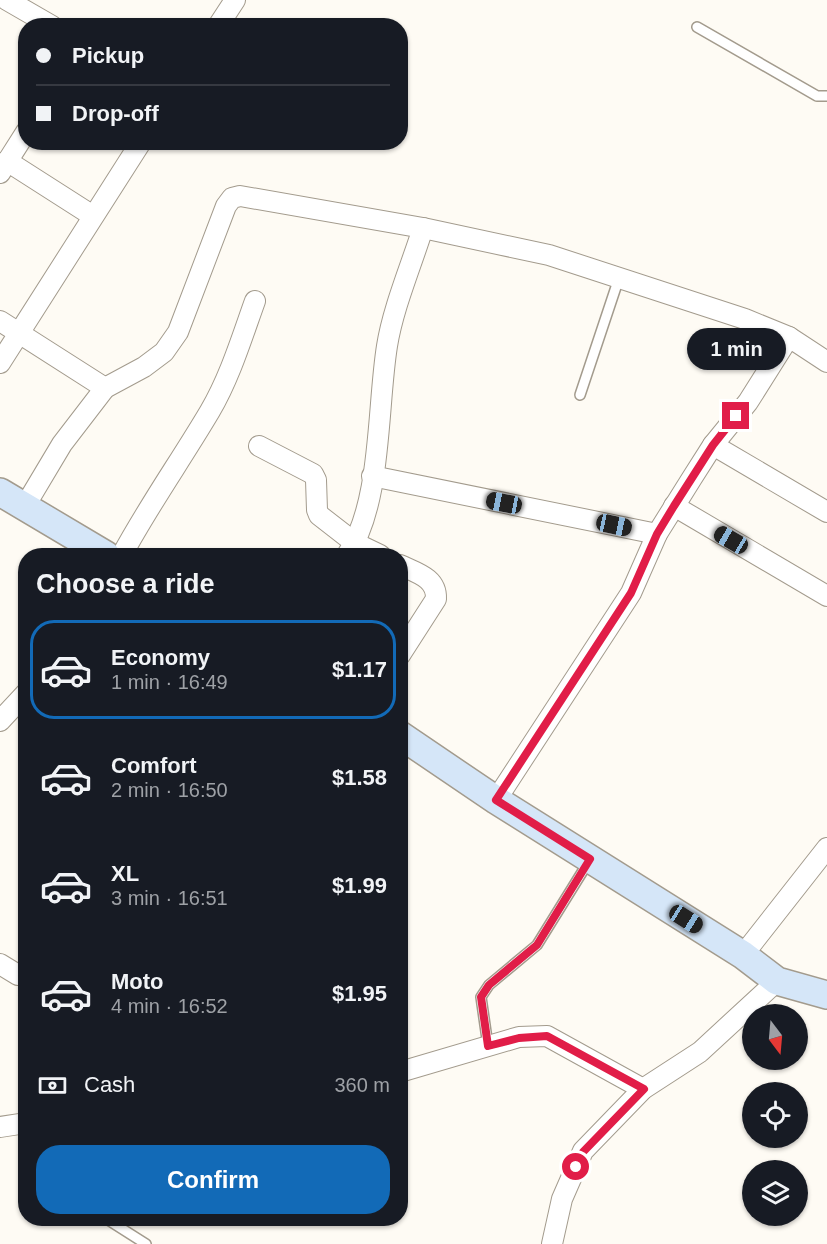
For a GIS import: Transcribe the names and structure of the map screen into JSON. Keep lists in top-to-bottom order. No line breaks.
{"north":"bottom","page":{"banner":["Pickup","Drop-off"],"bubble":"1 min","heading":"Choose a ride","list":[{"name":"Economy","note":"1 min · 16:49","value":"$1.17"},{"name":"Comfort","note":"2 min · 16:50","value":"$1.58"},{"name":"XL","note":"3 min · 16:51","value":"$1.99"},{"name":"Moto","note":"4 min · 16:52","value":"$1.95"}],"pay":["Cash","360 m"],"buttons":"Confirm"}}
